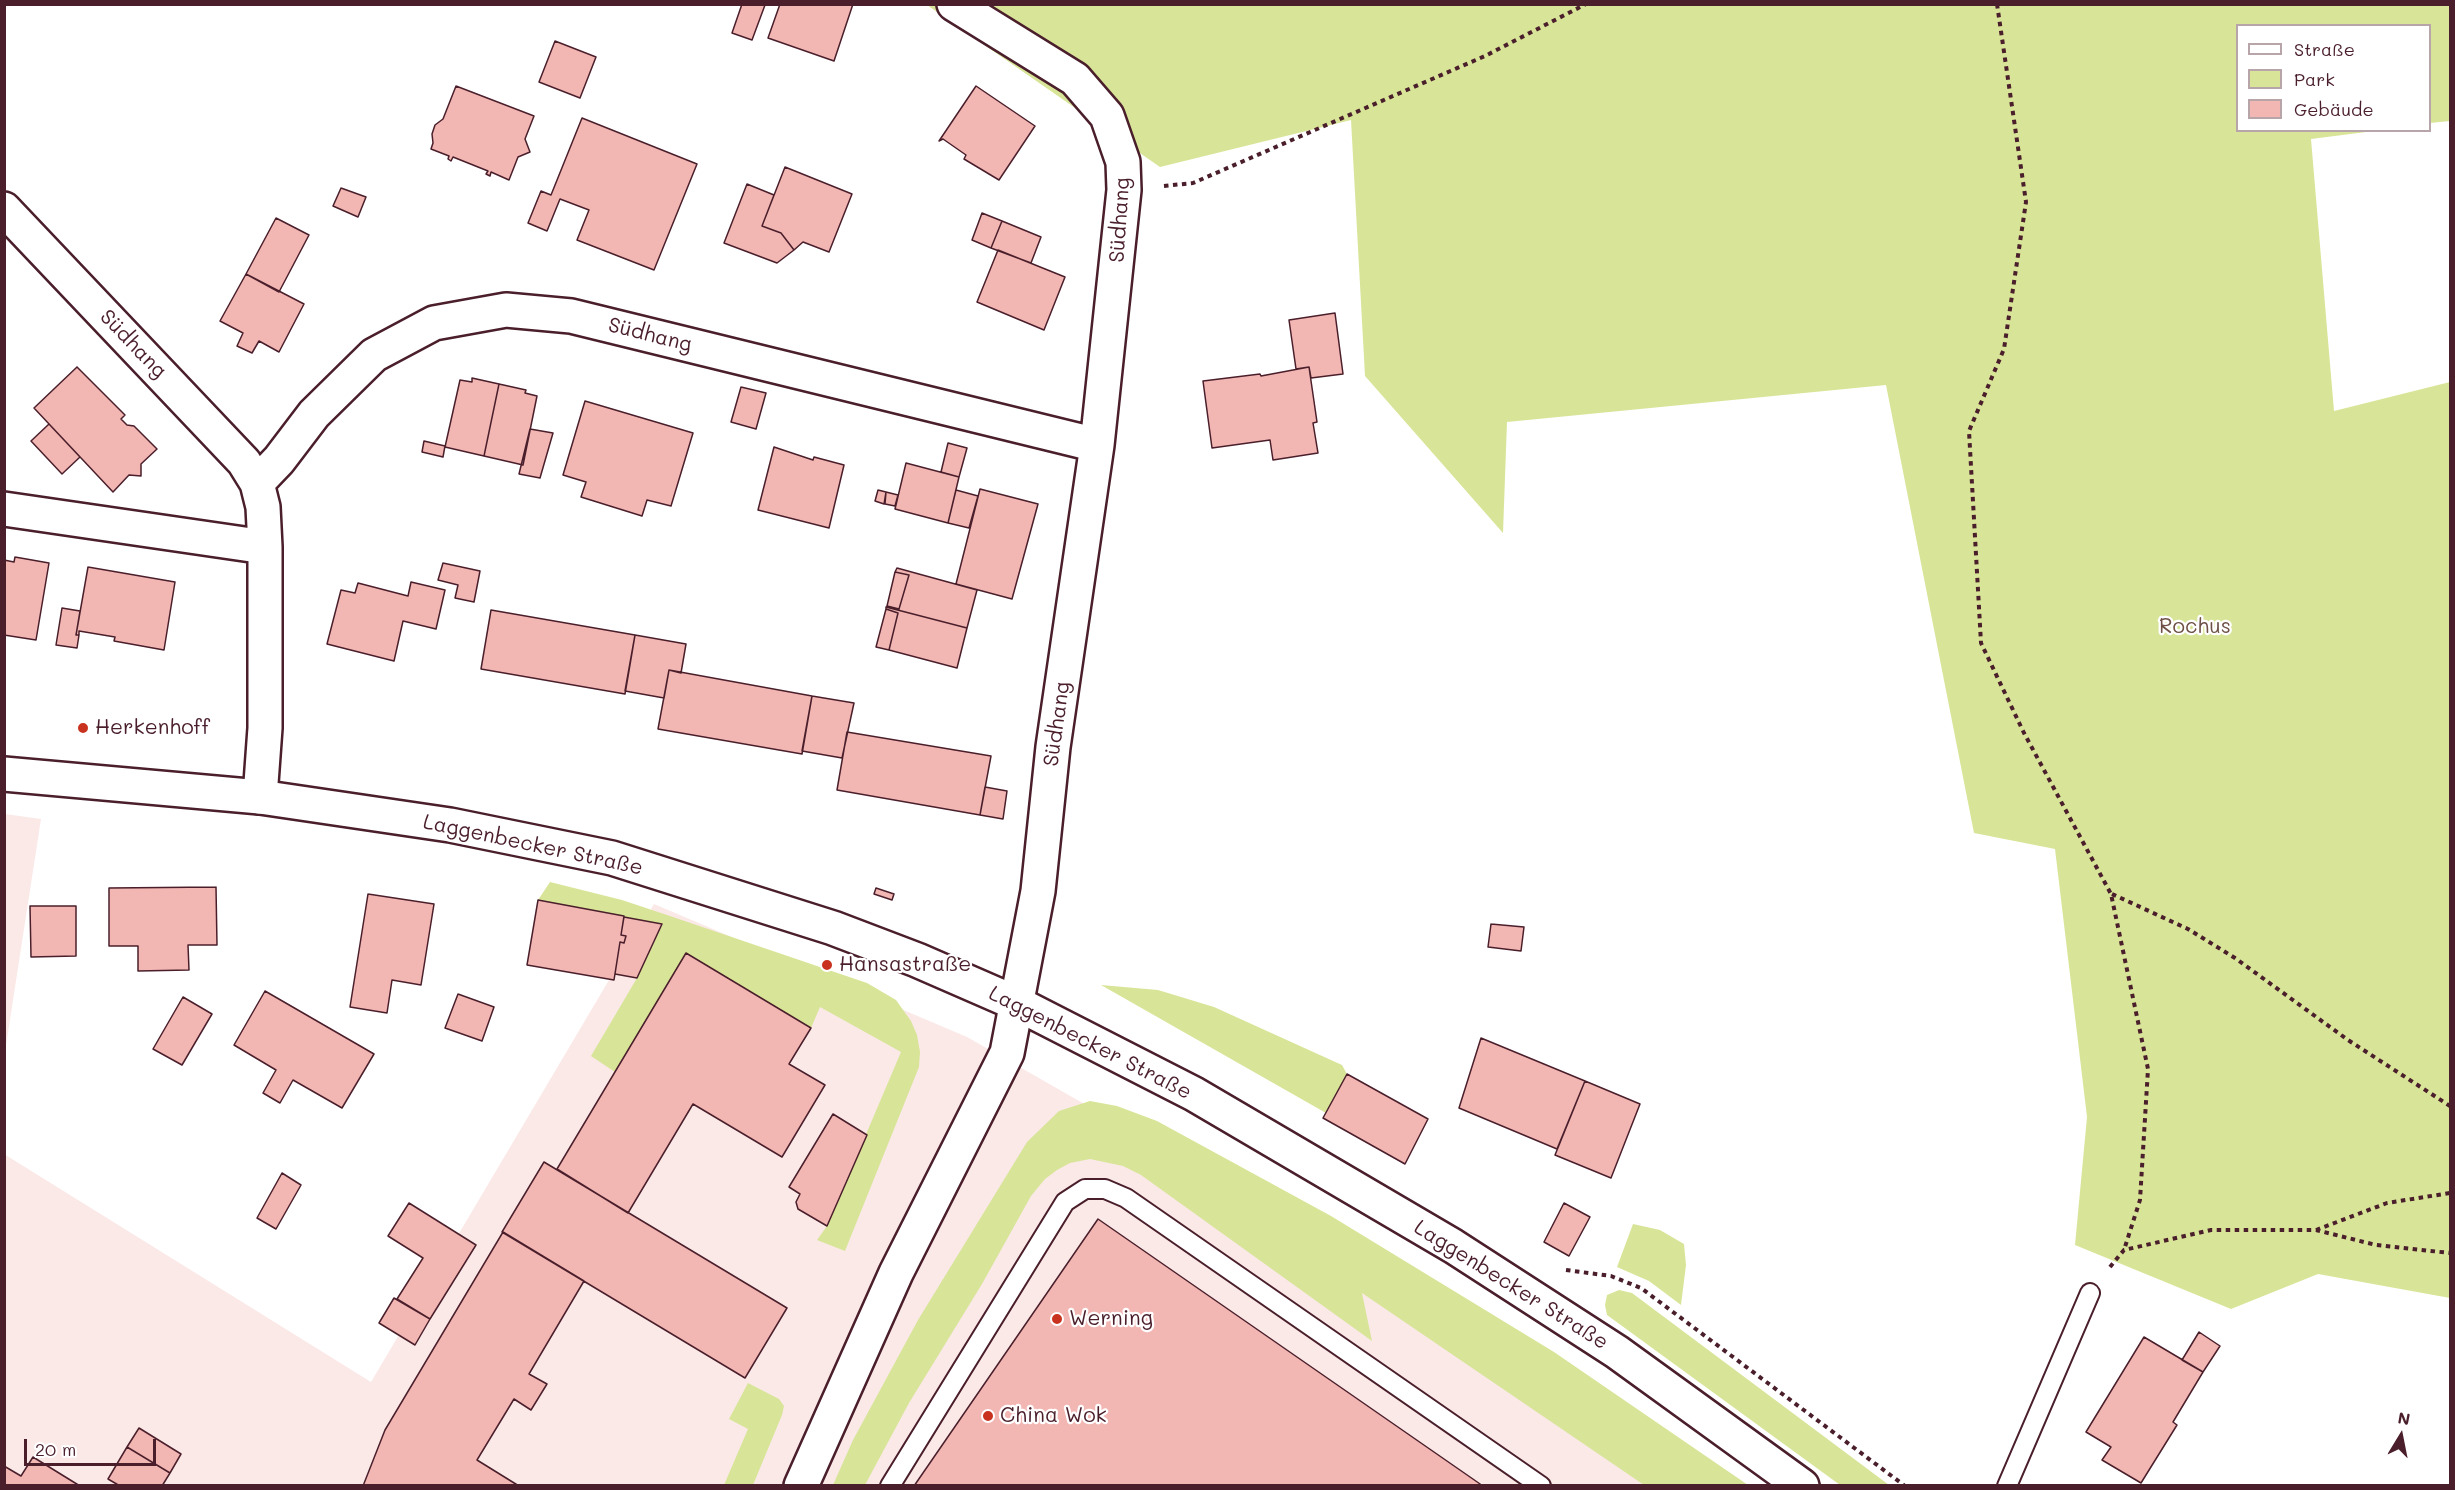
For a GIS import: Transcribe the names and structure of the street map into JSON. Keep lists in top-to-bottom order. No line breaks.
{"streets":{"street":["Südhang","Laggenbecker Straße"]},"crossings":[["Südhang","Laggenbecker Straße"]],"parks":["Rochus"],"places":["Herkenhoff","Hansastraße","Werning","China Wok"],"legend":["Straße","Park","Gebäude"],"scale_bar":"20 m","north":"top"}
